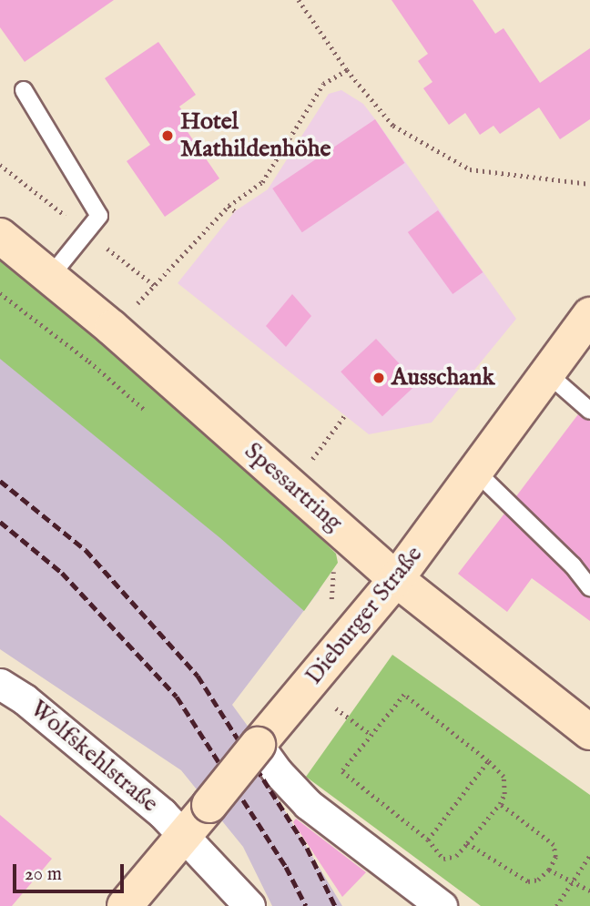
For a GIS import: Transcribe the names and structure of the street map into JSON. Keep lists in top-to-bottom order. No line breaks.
{"streets":{"main road":["Spessartring","Dieburger Straße"],"street":["Wolfskehlstraße"]},"crossings":[["Spessartring","Dieburger Straße"],["Dieburger Straße","Wolfskehlstraße"]],"places":["Hotel Mathildenhöhe","Ausschank"],"scale_bar":"20 m"}
